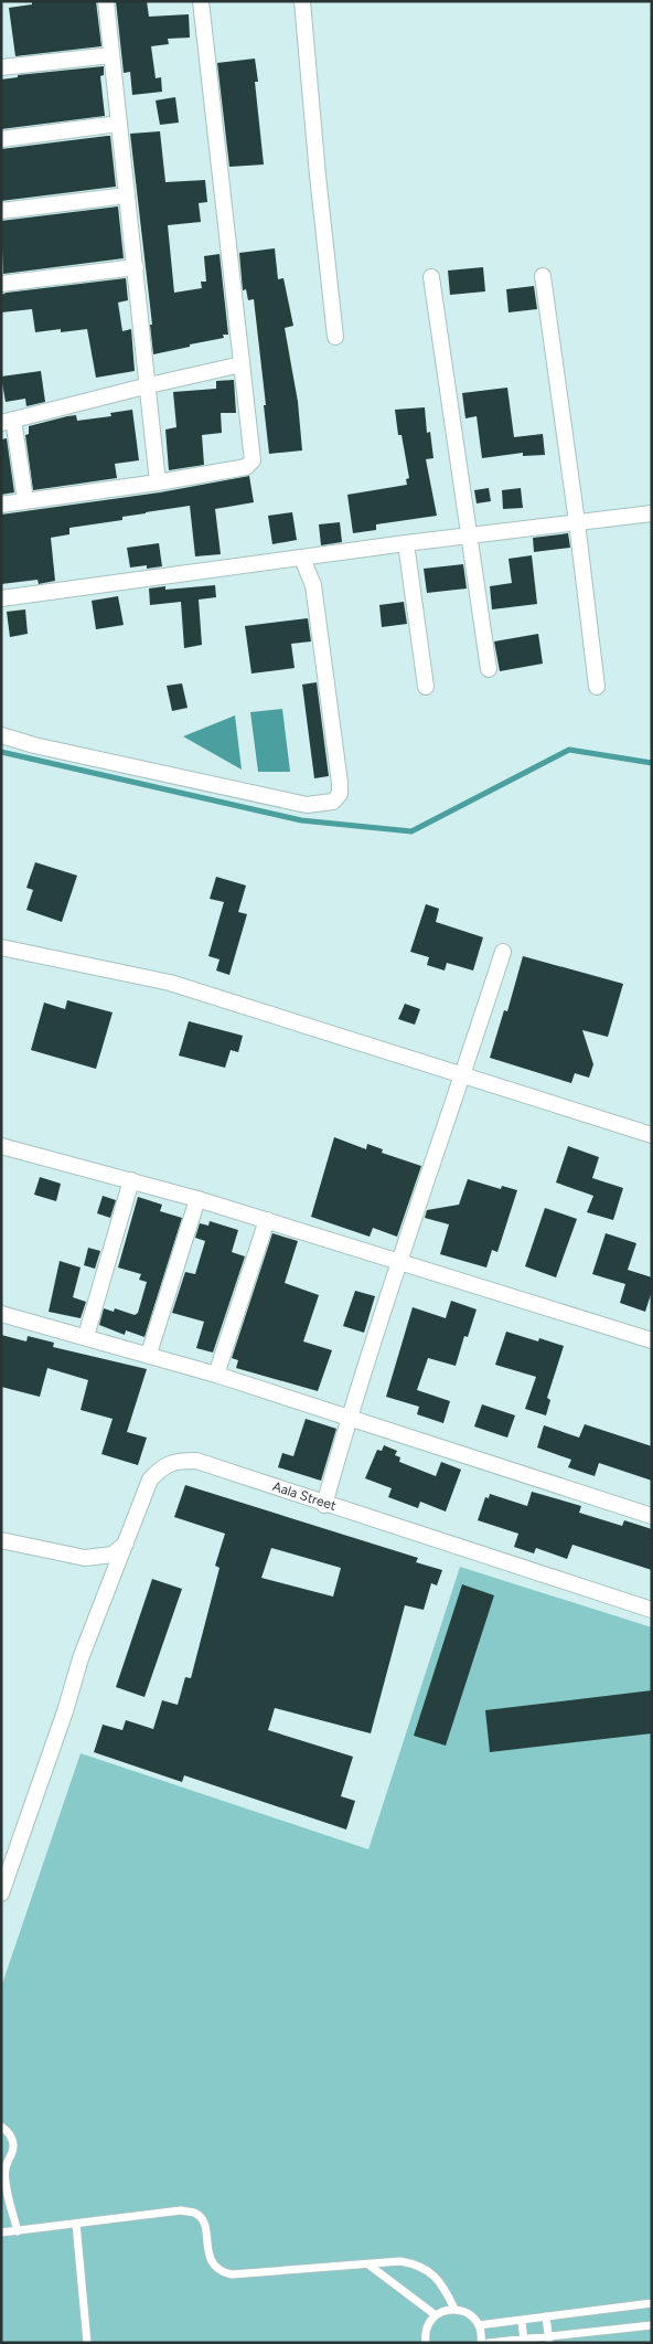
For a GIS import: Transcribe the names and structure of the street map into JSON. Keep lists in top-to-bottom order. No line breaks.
{"streets":{"street":["Aala Street"]}}
